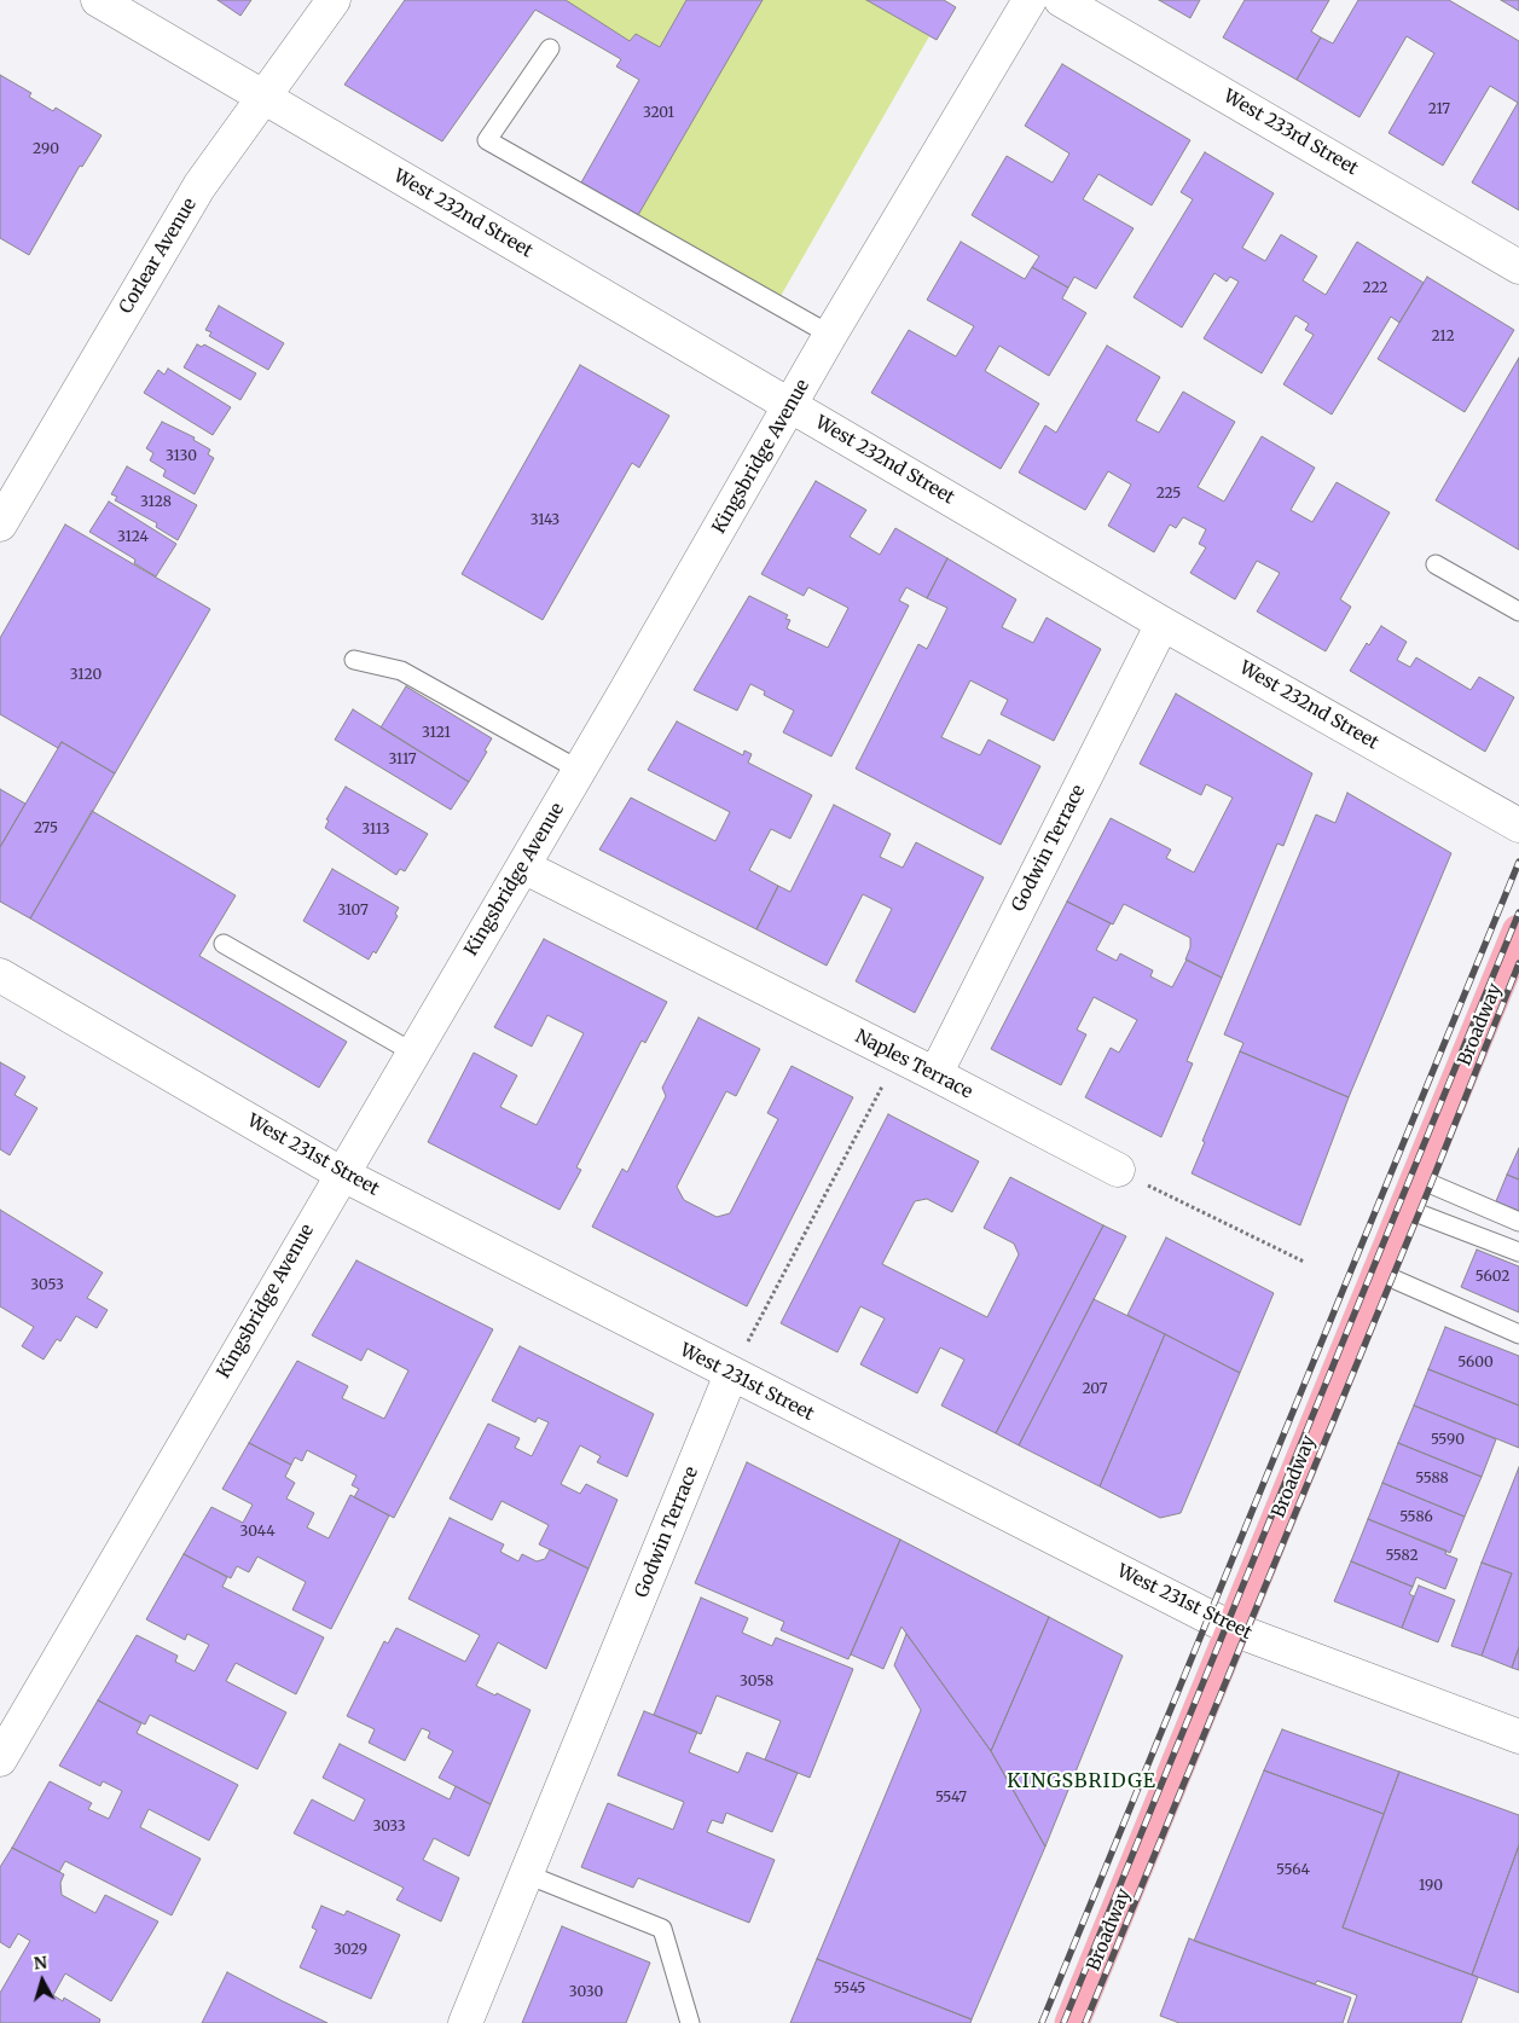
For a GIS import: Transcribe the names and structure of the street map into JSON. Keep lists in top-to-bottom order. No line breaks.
{"streets":{"main road":["Broadway"],"street":["West 233rd Street","West 232nd Street","Corlear Avenue","Kingsbridge Avenue","Godwin Terrace","Naples Terrace","West 231st Street"]},"crossings":[["West 232nd Street","Corlear Avenue"],["West 232nd Street","Kingsbridge Avenue"],["West 232nd Street","Godwin Terrace"],["Kingsbridge Avenue","Naples Terrace"],["Kingsbridge Avenue","West 231st Street"],["Godwin Terrace","Naples Terrace"],["Godwin Terrace","West 231st Street"],["Broadway","West 231st Street"]],"districts":["KINGSBRIDGE"],"house_numbers":["217","3201","290","222","212","3130","225","3128","3143","3124","3120","3121","3117","275","3113","3107","5602","3053","5600","207","5590","5588","5586","3044","5582","3058","5547","3033","5564","190","3029","5545","3030"],"north":"top"}
